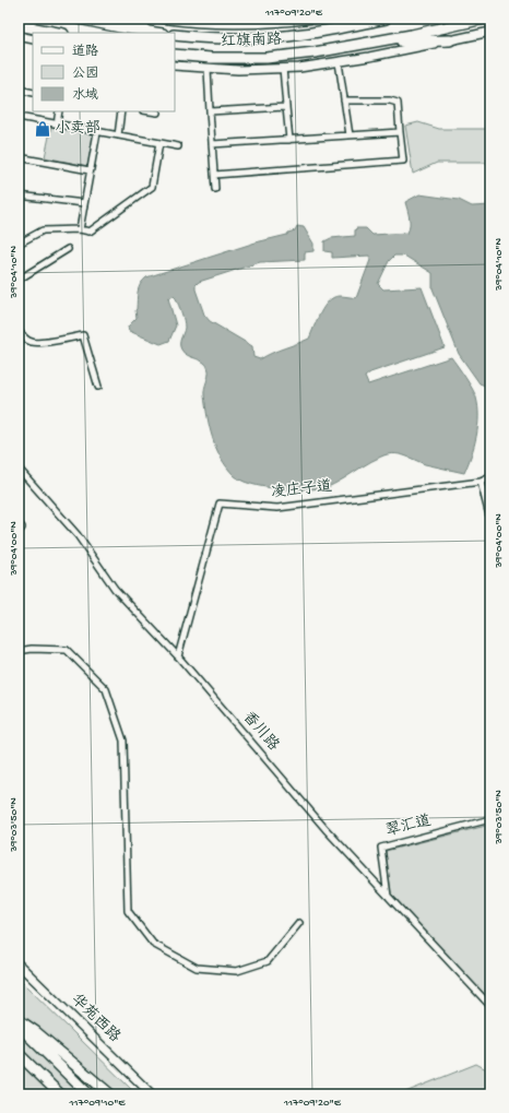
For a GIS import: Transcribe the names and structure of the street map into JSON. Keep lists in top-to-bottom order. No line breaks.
{"streets":{"highway":["红旗南路"],"main road":["华苑西路"],"street":["凌庄子道","香川路","翠汇道"]},"crossings":[["凌庄子道","香川路"],["香川路","翠汇道"]],"places":{"shop":["小卖部"]},"legend":["道路","公园","水域"],"coordinates":["117°09'20\"E","39°04'10\"N","39°04'00\"N","39°03'50\"N","117°09'10\"E"]}
